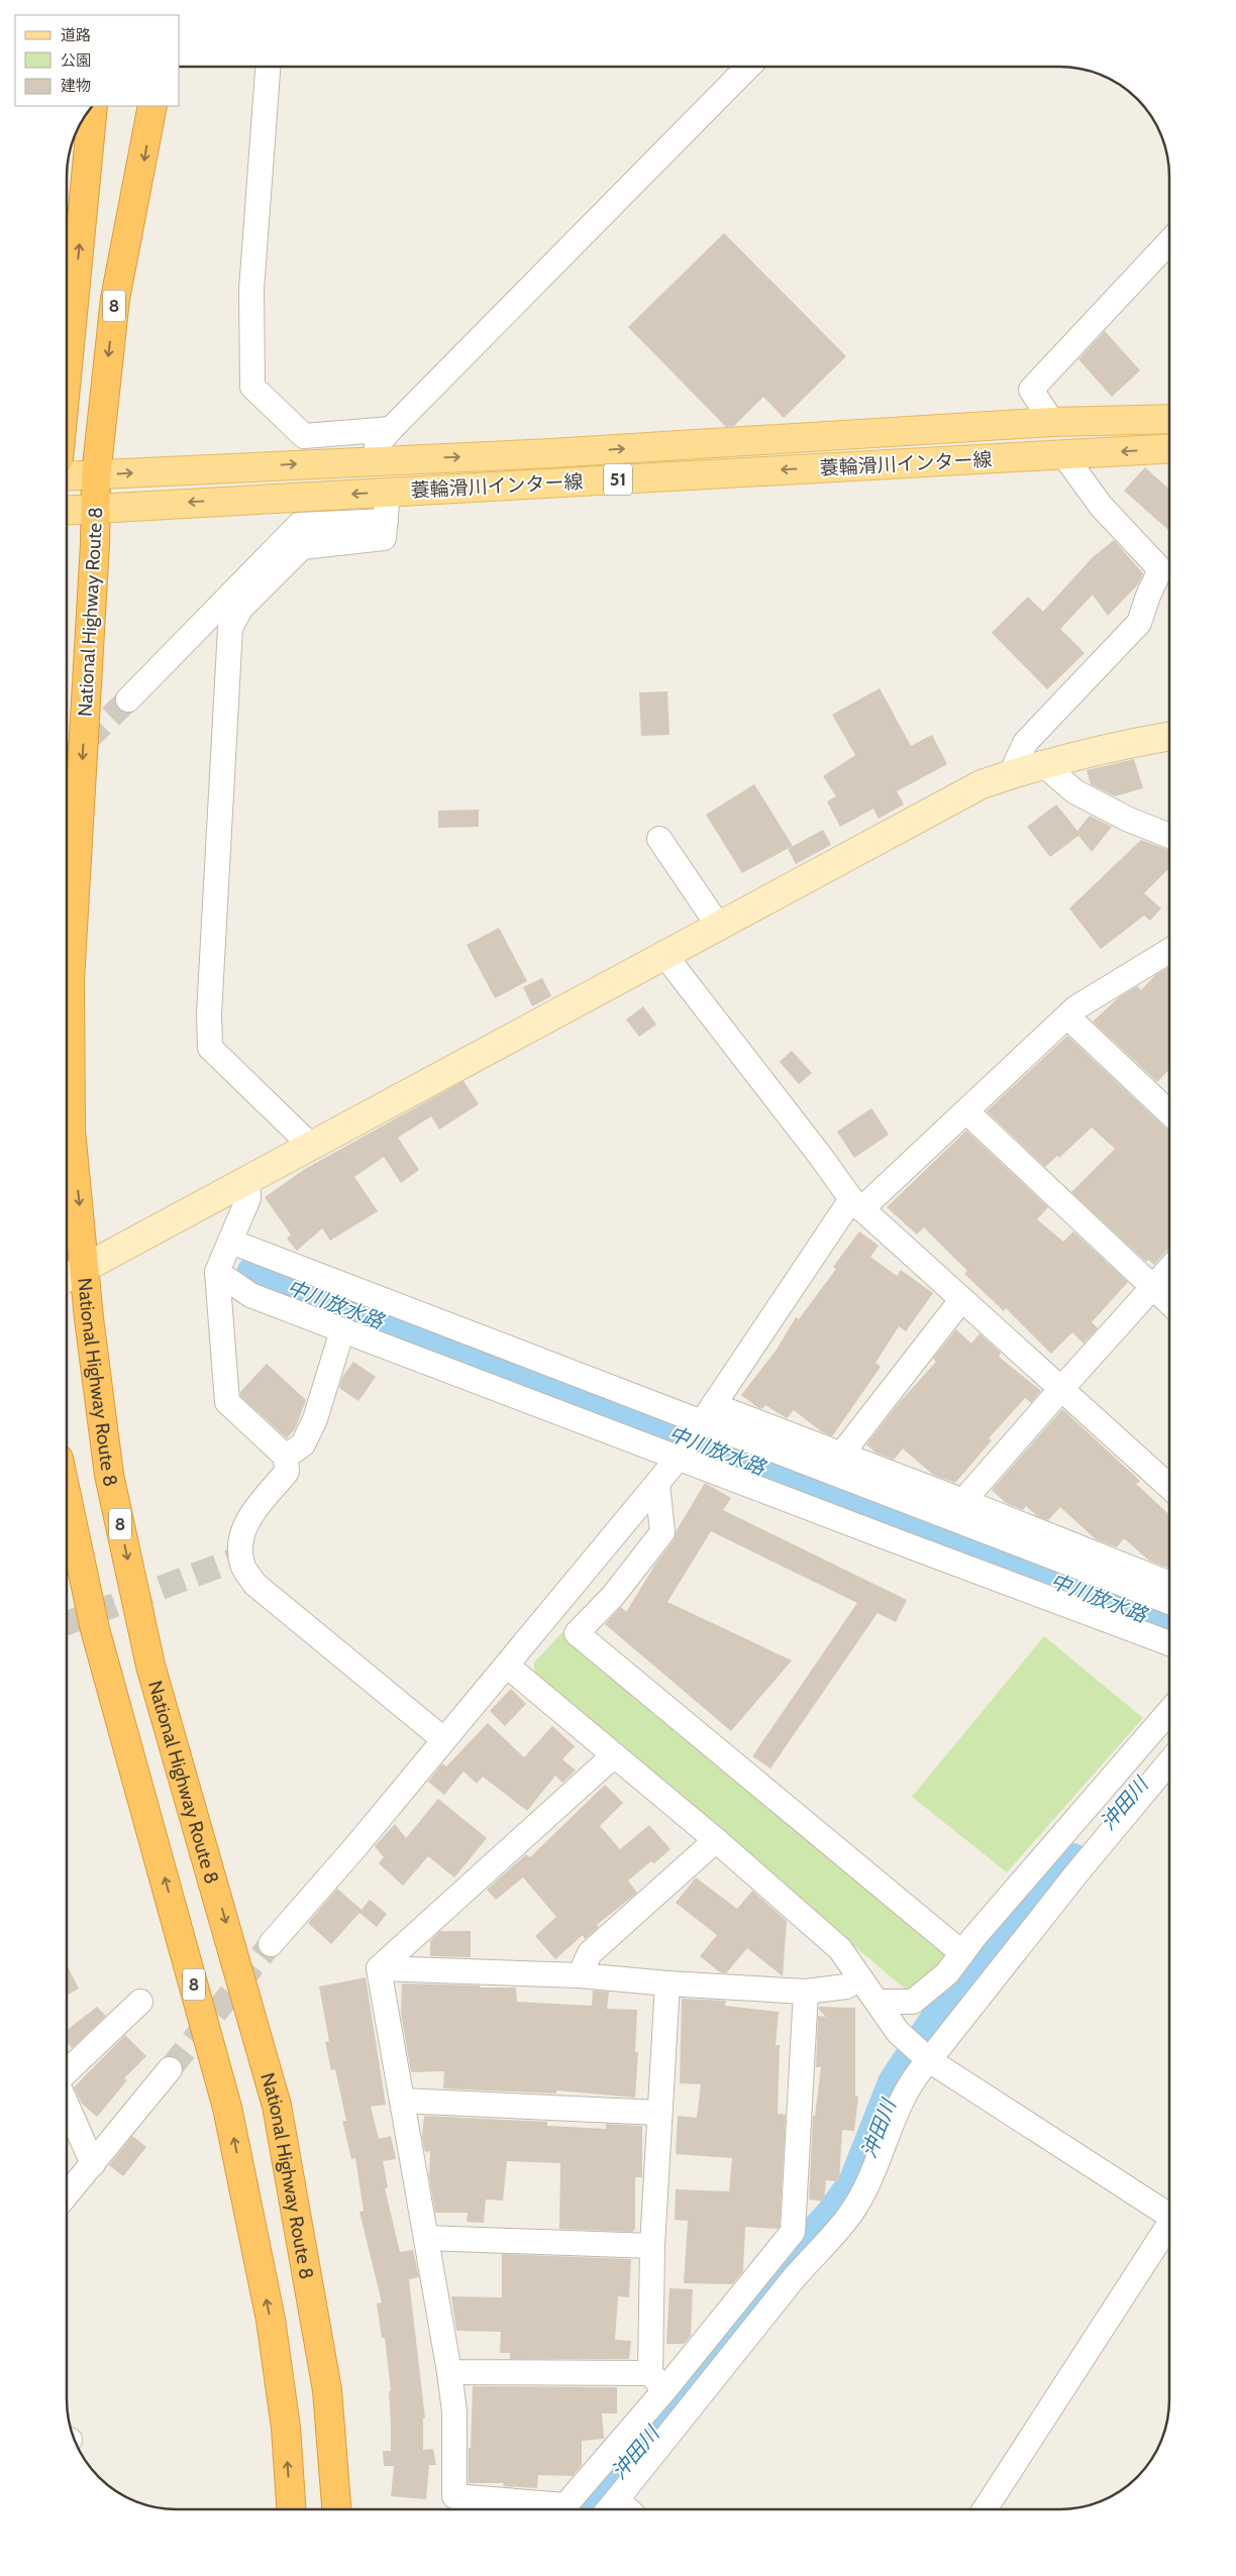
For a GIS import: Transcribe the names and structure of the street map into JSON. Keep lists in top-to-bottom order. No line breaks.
{"streets":{"highway":["8","National Highway Route 8"],"main road":["蓑輪滑川インター線","51"]},"crossings":[["蓑輪滑川インター線","National Highway Route 8"]],"water":["中川放水路","沖田川"],"legend":["道路","公園","建物"]}
